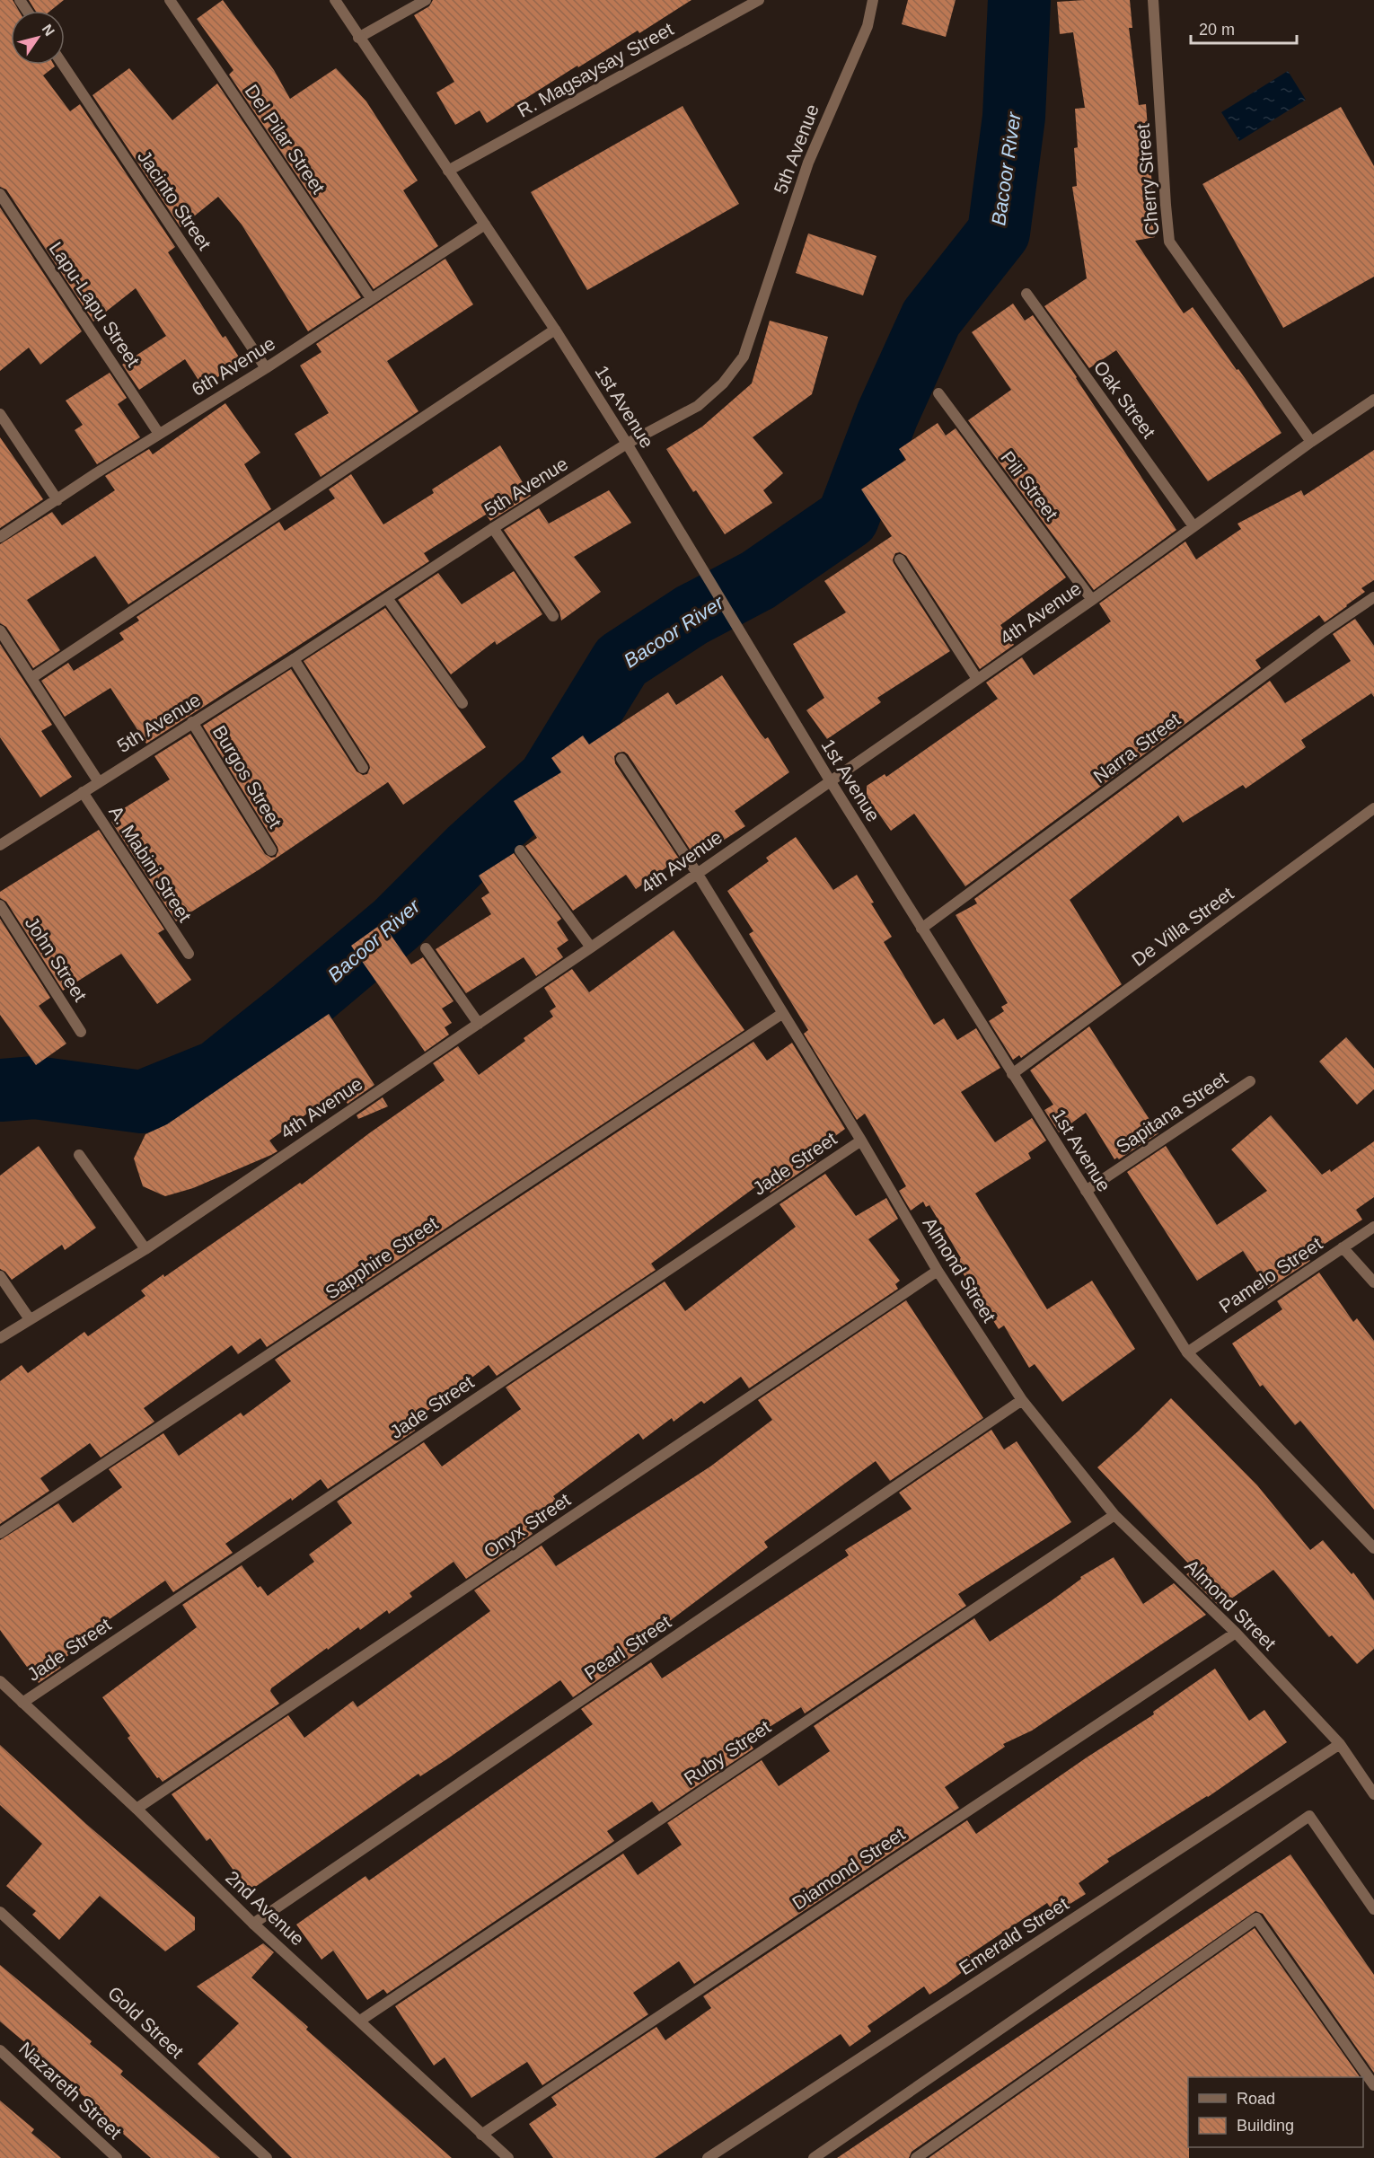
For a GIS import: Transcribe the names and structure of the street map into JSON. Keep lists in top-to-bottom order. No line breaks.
{"streets":{"street":["R. Magsaysay Street","Del Pilar Street","5th Avenue","Cherry Street","Jacinto Street","Lapu-Lapu Street","6th Avenue","Oak Street","1st Avenue","Pili Street","4th Avenue","Narra Street","Burgos Street","A. Mabini Street","De Villa Street","John Street","Sapitana Street","Jade Street","Sapphire Street","Almond Street","Pamelo Street","Onyx Street","Pearl Street","Ruby Street","Diamond Street","2nd Avenue","Emerald Street","Gold Street","Nazareth Street"]},"crossings":[["R. Magsaysay Street","1st Avenue"],["Del Pilar Street","6th Avenue"],["5th Avenue","1st Avenue"],["5th Avenue","Burgos Street"],["5th Avenue","A. Mabini Street"],["Cherry Street","4th Avenue"],["Jacinto Street","6th Avenue"],["Lapu-Lapu Street","6th Avenue"],["6th Avenue","1st Avenue"],["Oak Street","4th Avenue"],["1st Avenue","4th Avenue"],["1st Avenue","Narra Street"],["1st Avenue","De Villa Street"],["1st Avenue","Sapitana Street"],["1st Avenue","Pamelo Street"],["Pili Street","4th Avenue"],["4th Avenue","Almond Street"],["Jade Street","Almond Street"],["Jade Street","2nd Avenue"],["Sapphire Street","Almond Street"],["Almond Street","Onyx Street"],["Almond Street","Pearl Street"],["Almond Street","Ruby Street"],["Almond Street","Diamond Street"],["Almond Street","Emerald Street"],["Onyx Street","2nd Avenue"],["Pearl Street","2nd Avenue"],["Ruby Street","2nd Avenue"],["Diamond Street","2nd Avenue"]],"water":["Bacoor River"],"legend":["Road","Building"],"scale_bar":"20 m","north":"top right"}
